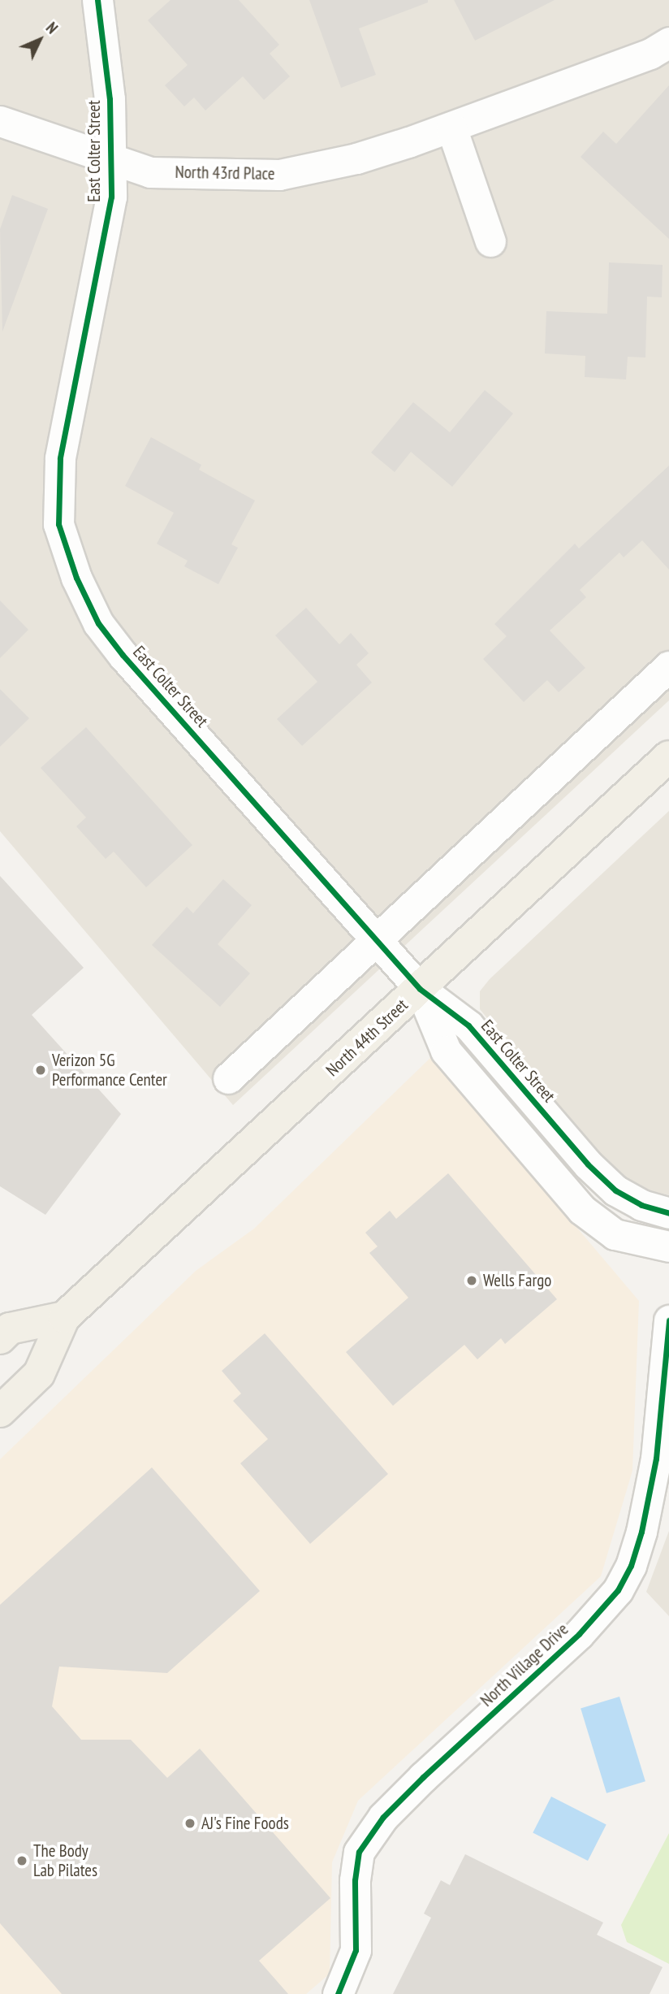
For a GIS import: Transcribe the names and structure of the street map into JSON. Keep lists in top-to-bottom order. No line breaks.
{"streets":{"main road":["North 44th Street"],"street":["East Colter Street","North 43rd Place","North Village Drive"]},"crossings":[["East Colter Street","North 43rd Place"],["East Colter Street","North 44th Street"]],"places":["Verizon 5G Performance Center","Wells Fargo","AJ's Fine Foods","The Body Lab Pilates"],"north":"top right"}
